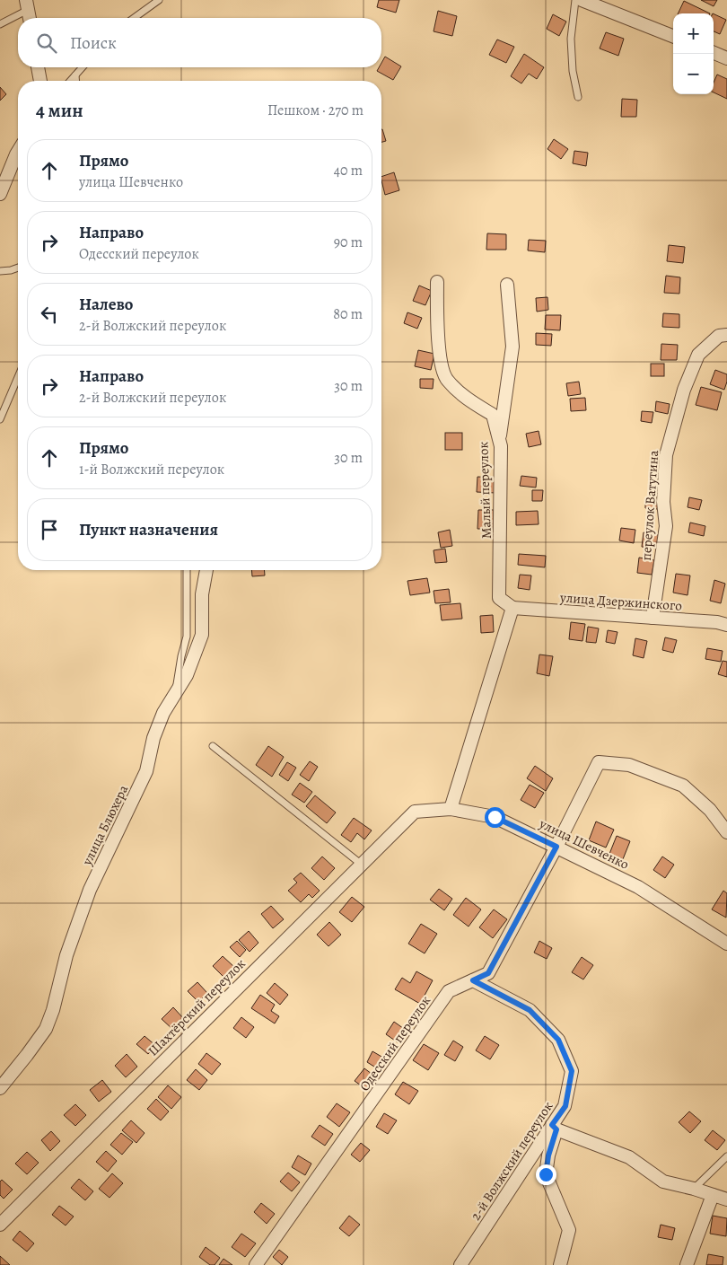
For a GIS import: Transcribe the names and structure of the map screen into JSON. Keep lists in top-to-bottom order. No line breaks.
{"streets":{"street":["Малый переулок","переулок Ватутина","улица Дзержинского","улица Блюхера","улица Шевченко","Шахтёрский переулок","Одесский переулок","2-й Волжский переулок"]},"crossings":[["Малый переулок","улица Дзержинского"],["переулок Ватутина","улица Дзержинского"],["улица Шевченко","Шахтёрский переулок"],["улица Шевченко","Одесский переулок"],["Одесский переулок","2-й Волжский переулок"]],"page":{"map_buttons":["+","−"],"search":"Поиск","heading":["4 мин","Пешком · 270 m"],"list":[["Прямо","улица Шевченко","40 m"],["Направо","Одесский переулок","90 m"],["Налево","2-й Волжский переулок","80 m"],["Направо","2-й Волжский переулок","30 m"],["Прямо","1-й Волжский переулок","30 m"],"Пункт назначения"]}}
